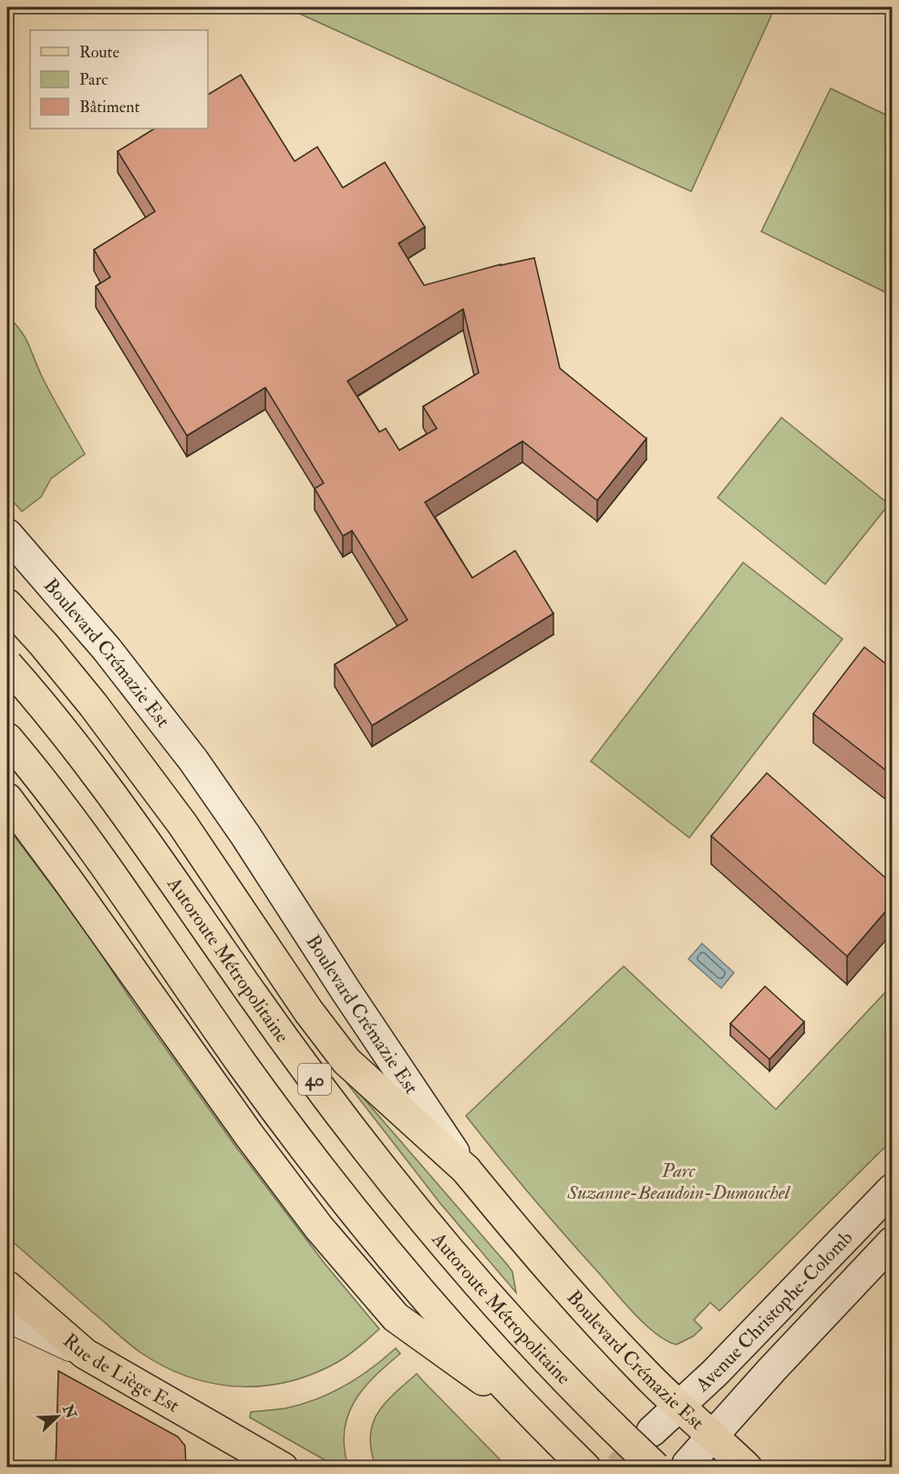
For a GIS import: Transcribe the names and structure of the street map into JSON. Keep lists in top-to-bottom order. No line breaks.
{"streets":{"main road":["Boulevard Crémazie Est","Autoroute Métropolitaine","40","Avenue Christophe-Colomb","Rue de Liège Est"]},"crossings":[["Boulevard Crémazie Est","Avenue Christophe-Colomb"]],"parks":["Parc Suzanne-Beaudoin-Dumouchel"],"legend":["Route","Parc","Bâtiment"],"north":"top right"}
